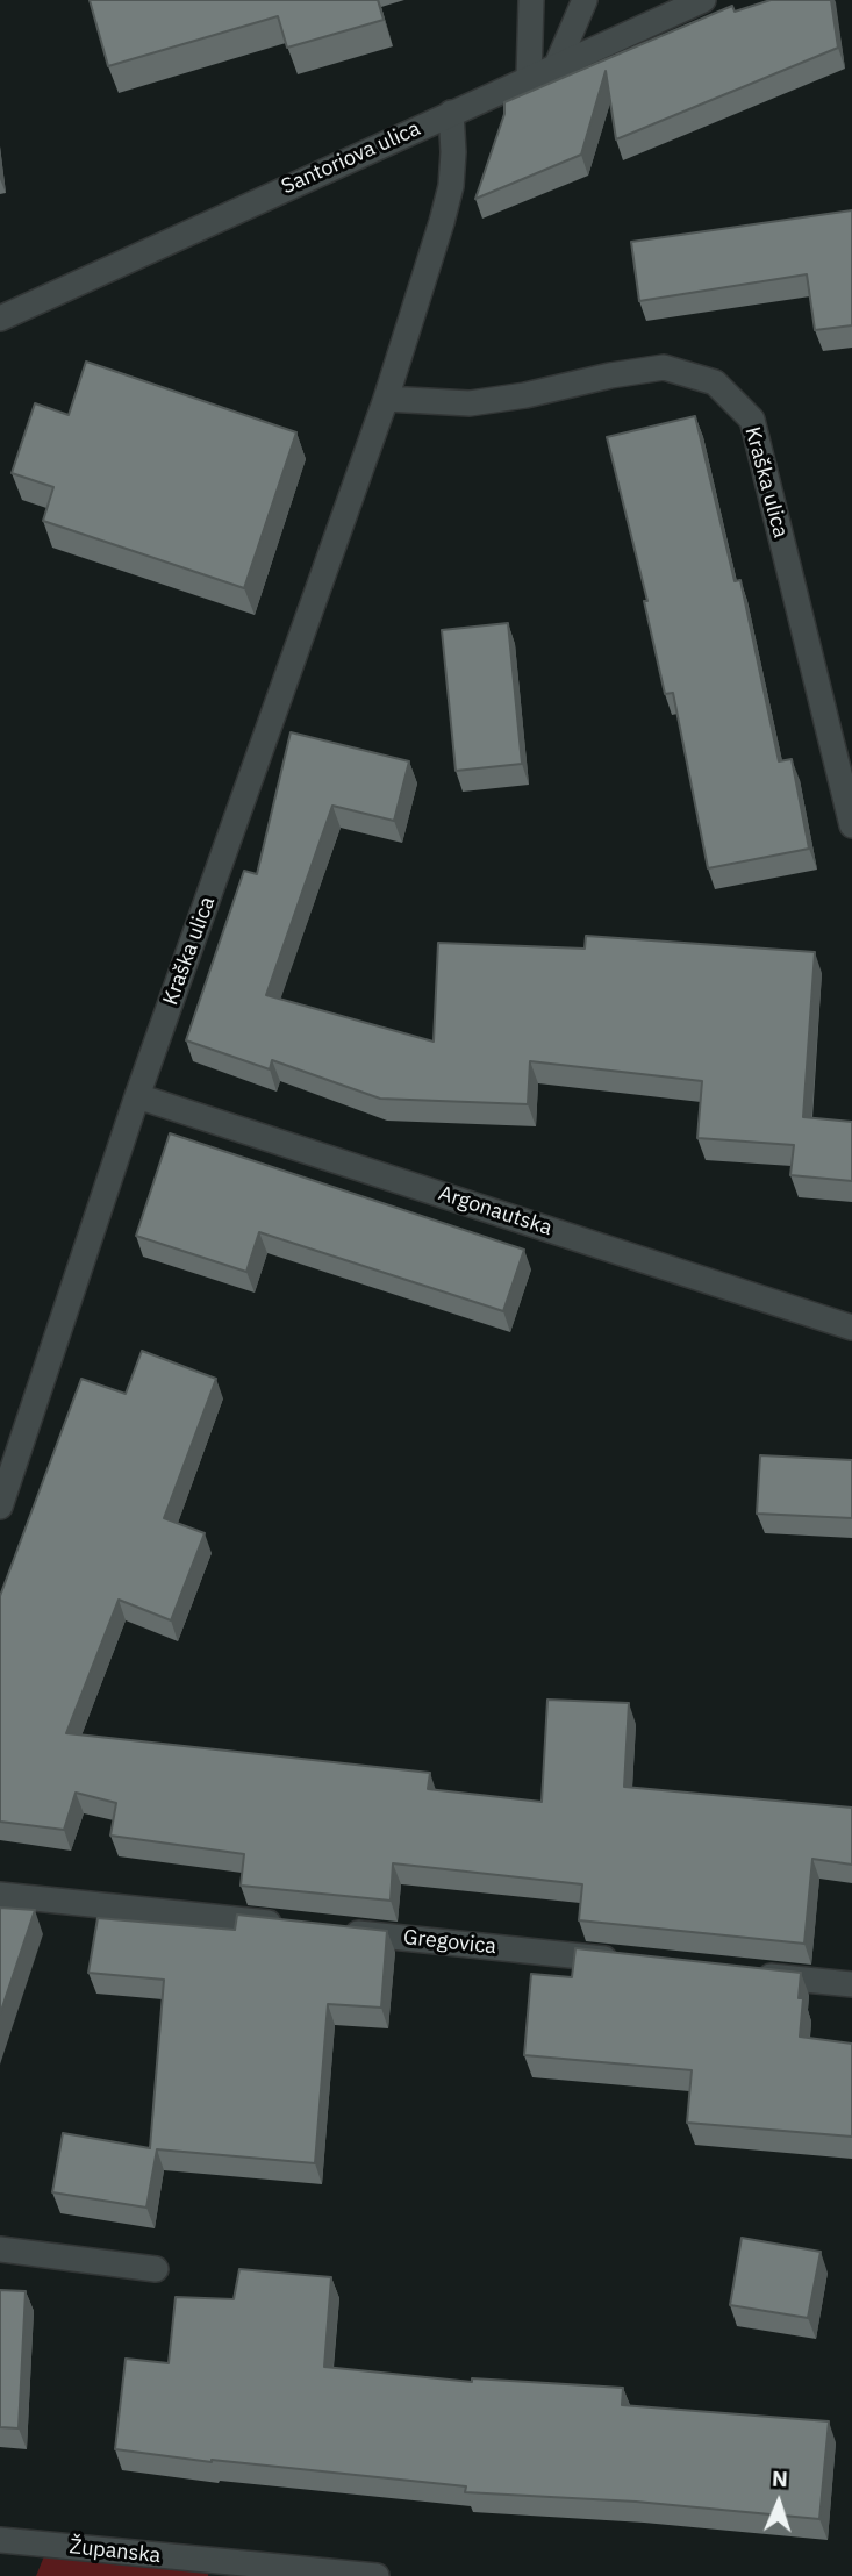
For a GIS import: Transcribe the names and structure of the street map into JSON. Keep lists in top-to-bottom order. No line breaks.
{"streets":{"street":["Santoriova ulica","Kraška ulica","Argonautska","Gregovica","Županska"]},"crossings":[["Santoriova ulica","Kraška ulica"],["Kraška ulica","Argonautska"]],"north":"top"}
